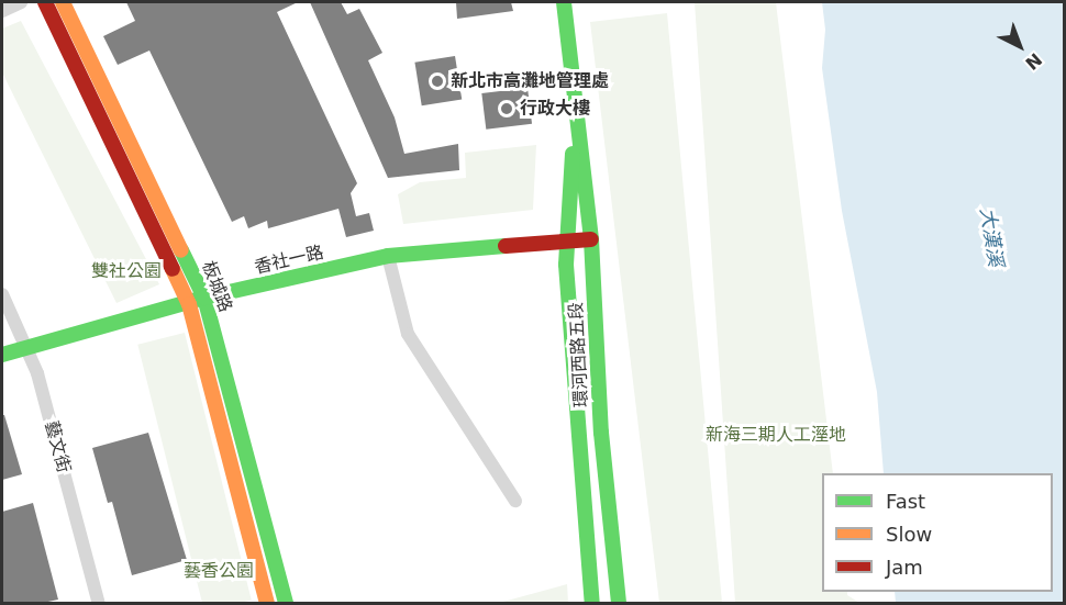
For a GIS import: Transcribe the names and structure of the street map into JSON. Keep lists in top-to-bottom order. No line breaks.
{"streets":{"street":["香社一路","板城路","環河西路五段","藝文街"]},"crossings":[["香社一路","板城路"],["香社一路","環河西路五段"],["香社一路","藝文街"]],"water":["大漢溪"],"parks":["雙社公園","新海三期人工溼地","藝香公園"],"places":["新北市高灘地管理處","行政大樓"],"legend":["Fast","Slow","Jam"],"north":"bottom right"}
